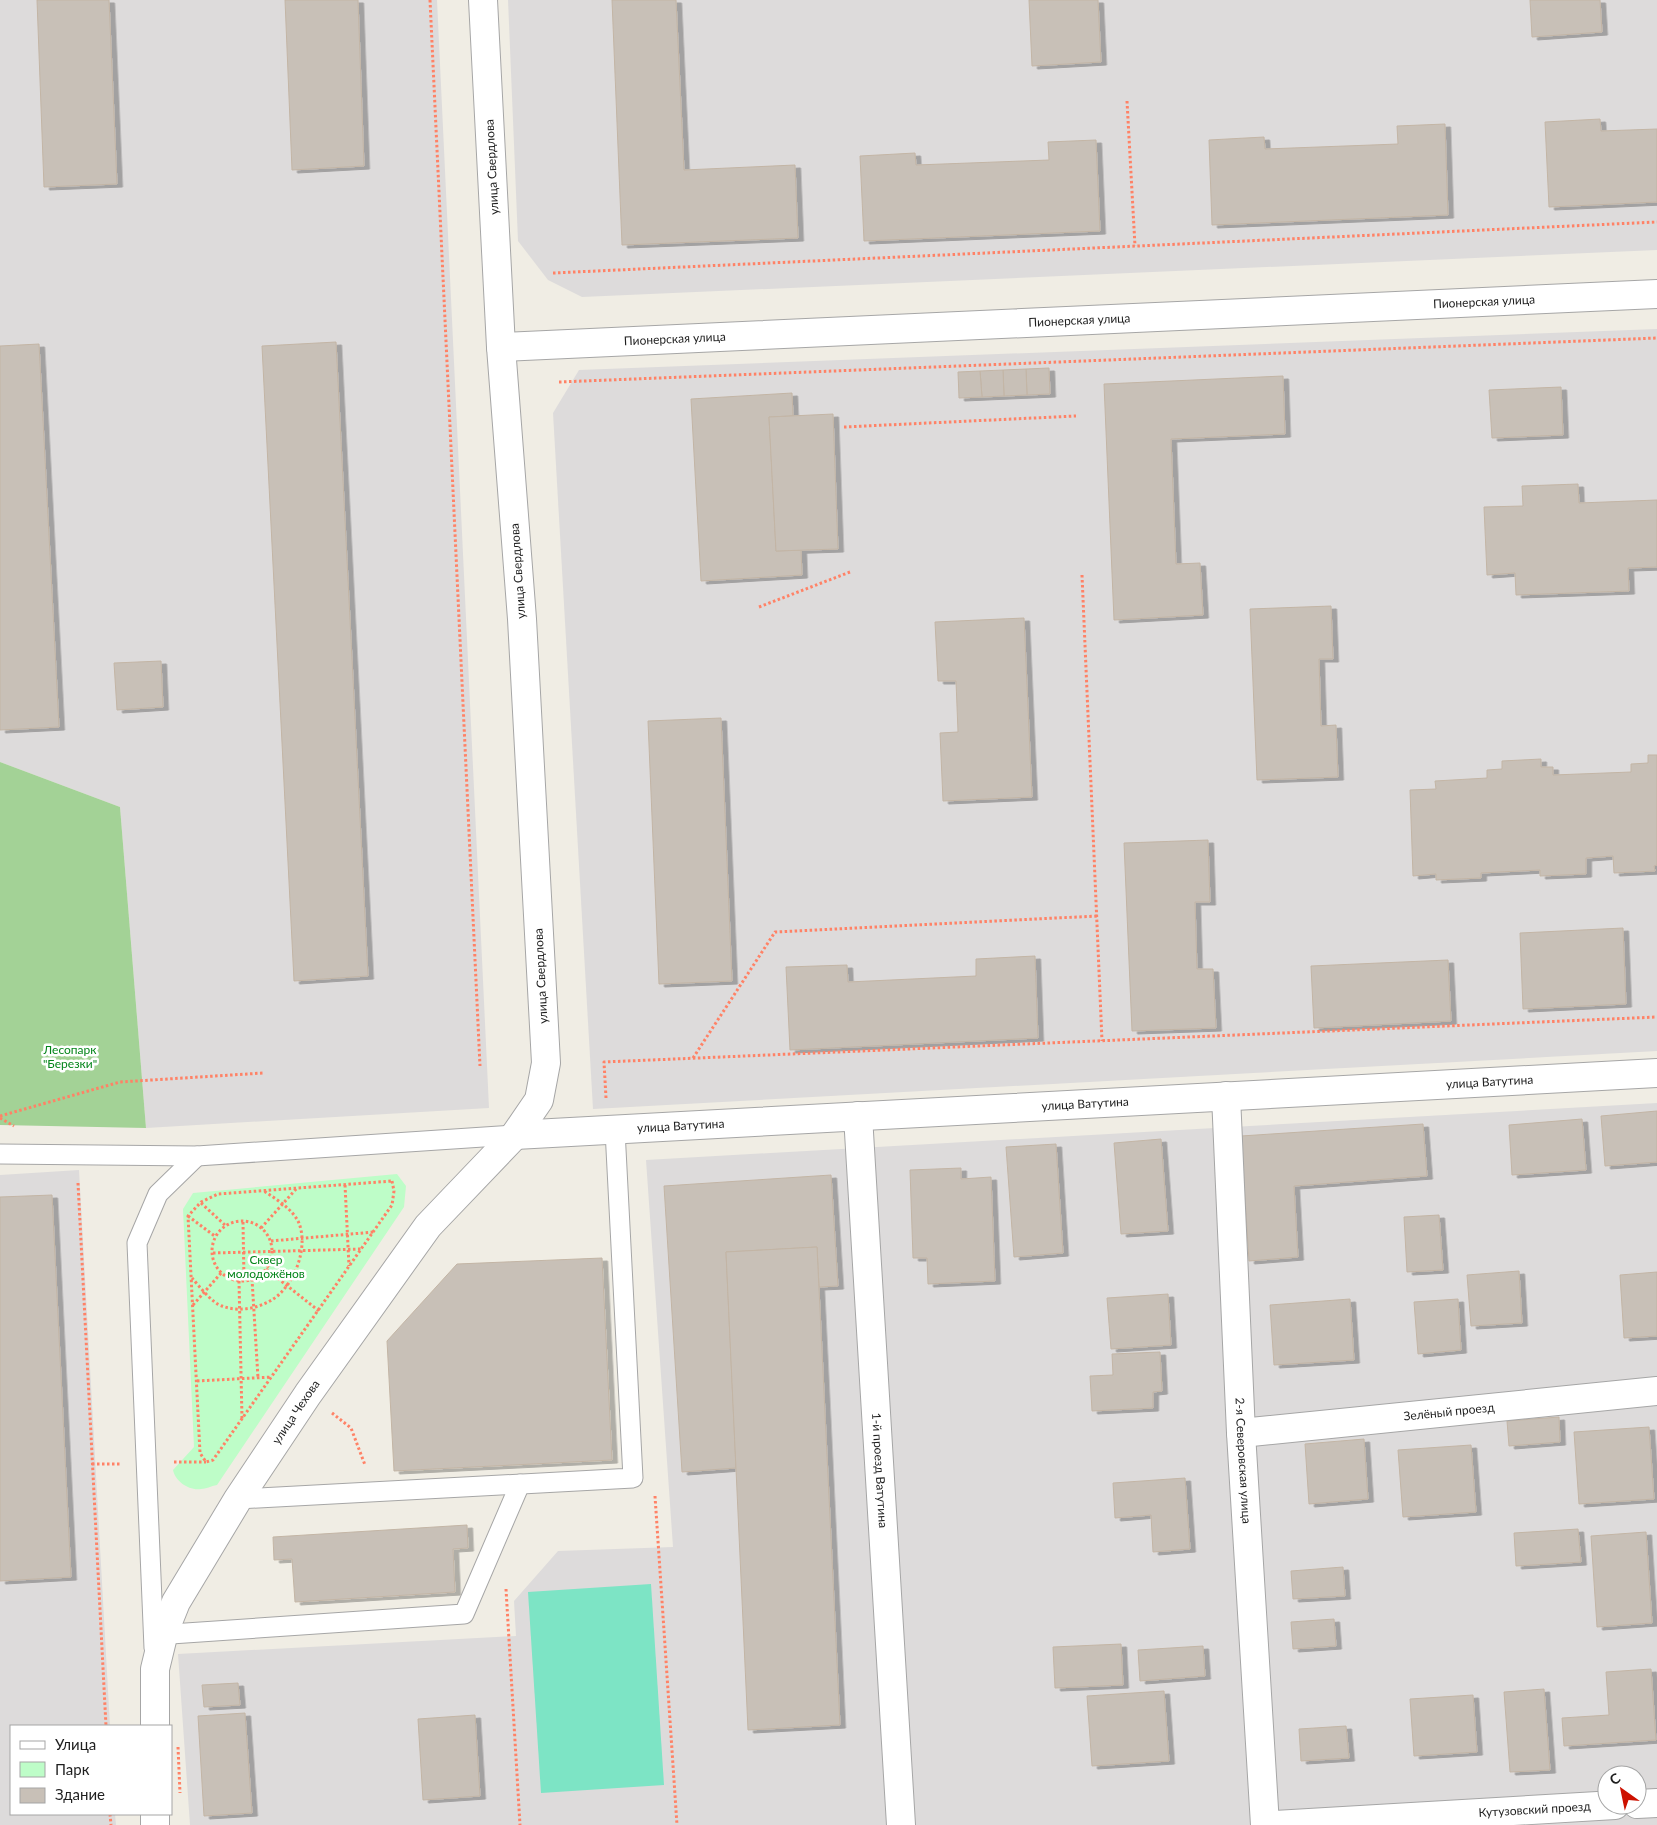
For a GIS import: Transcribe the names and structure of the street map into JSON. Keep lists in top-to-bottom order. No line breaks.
{"streets":{"street":["улица Свердлова","Пионерская улица","улица Ватутина","улица Чехова","Зелёный проезд","2-я Северовская улица","1-й проезд Ватутина","Кутузовский проезд"]},"crossings":[["улица Свердлова","Пионерская улица"],["улица Свердлова","улица Ватутина"],["улица Свердлова","улица Чехова"],["улица Ватутина","улица Чехова"],["улица Ватутина","2-я Северовская улица"],["улица Ватутина","1-й проезд Ватутина"],["Зелёный проезд","2-я Северовская улица"]],"parks":["Лесопарк \"Березки\"","Сквер молодожёнов"],"legend":["Улица","Парк","Здание"],"north":"top left"}
